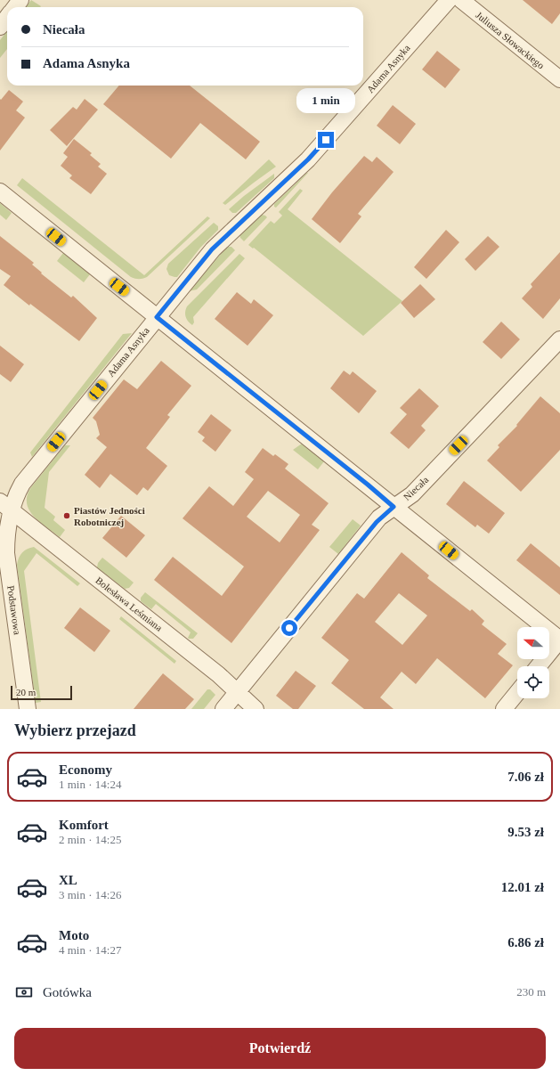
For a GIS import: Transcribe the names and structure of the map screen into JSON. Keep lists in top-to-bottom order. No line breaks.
{"streets":{"street":["Juliusza Słowackiego","Adama Asnyka","Niecała","Bolesława Leśmiana","Podstawowa"]},"crossings":[["Adama Asnyka","Bolesława Leśmiana"],["Adama Asnyka","Podstawowa"],["Niecała","Bolesława Leśmiana"],["Bolesława Leśmiana","Podstawowa"]],"places":["Piastów Jedności Robotniczej"],"scale_bar":"20 m","north":"left","page":{"banner":["Niecała","Adama Asnyka"],"bubble":"1 min","scale":"20 m","heading":"Wybierz przejazd","list":[{"name":"Economy","note":"1 min · 14:24","value":"7.06 zł"},{"name":"Komfort","note":"2 min · 14:25","value":"9.53 zł"},{"name":"XL","note":"3 min · 14:26","value":"12.01 zł"},{"name":"Moto","note":"4 min · 14:27","value":"6.86 zł"}],"pay":["Gotówka","230 m"],"buttons":"Potwierdź"}}
